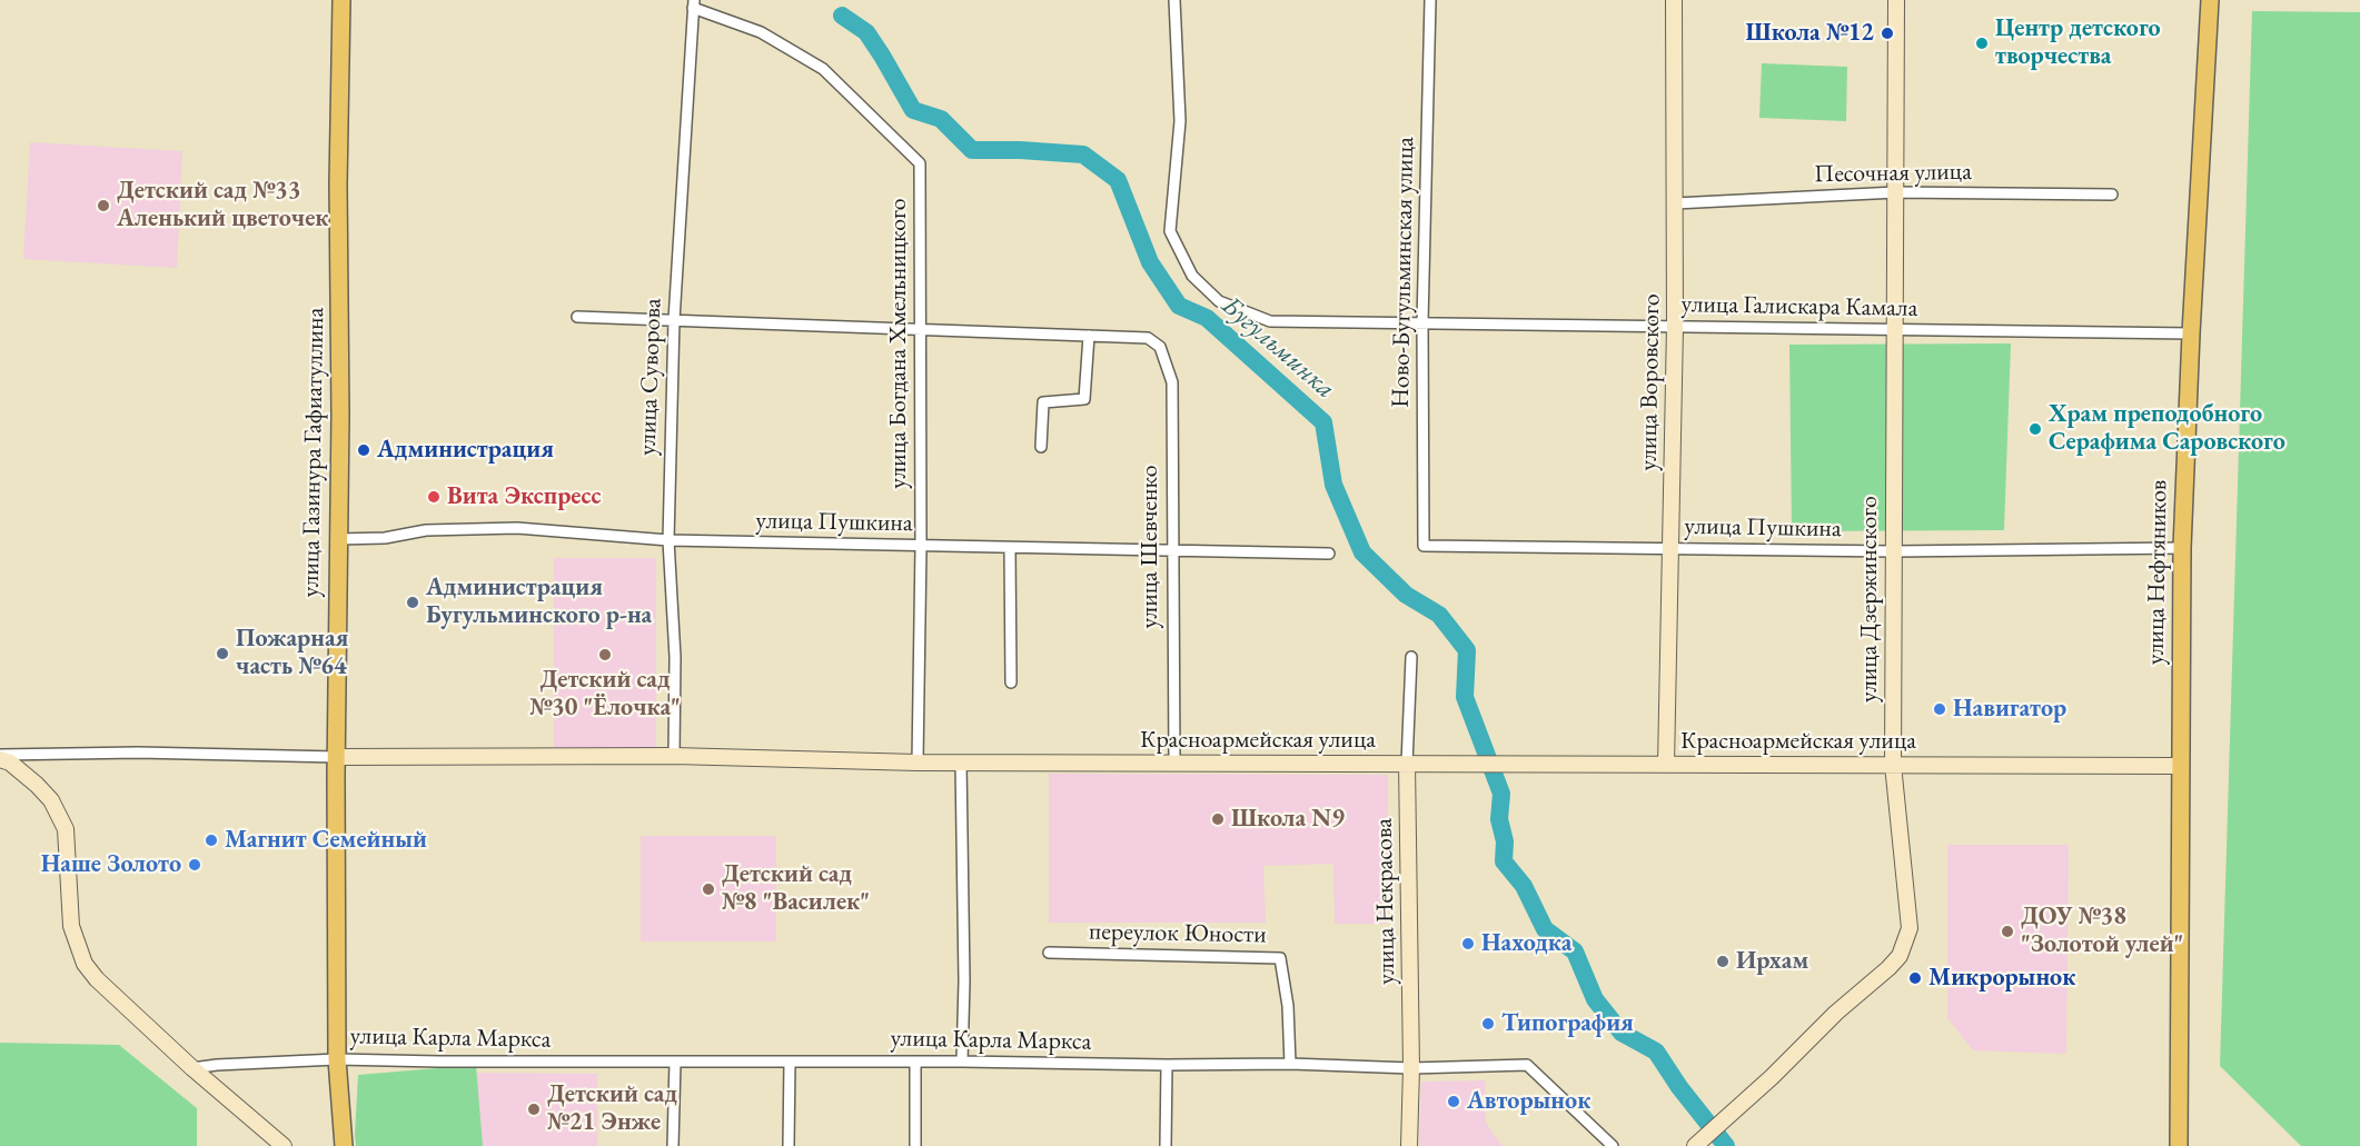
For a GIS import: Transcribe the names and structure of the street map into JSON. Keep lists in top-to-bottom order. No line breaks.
{"streets":{"main road":["улица Газинура Гафиатуллина","улица Нефтяников"],"street":["Песочная улица","Ново-Бугульминская улица","улица Галискара Камала","улица Богдана Хмельницкого","улица Суворова","улица Воровского","улица Пушкина","улица Шевченко","улица Дзержинского","Красноармейская улица","улица Некрасова","переулок Юности","улица Карла Маркса"]},"crossings":[["Песочная улица","улица Воровского"],["Песочная улица","улица Дзержинского"],["Ново-Бугульминская улица","улица Галискара Камала"],["Ново-Бугульминская улица","улица Пушкина"],["улица Галискара Камала","улица Воровского"],["улица Галискара Камала","улица Нефтяников"],["улица Галискара Камала","улица Дзержинского"],["улица Богдана Хмельницкого","улица Суворова"],["улица Богдана Хмельницкого","улица Пушкина"],["улица Богдана Хмельницкого","Красноармейская улица"],["улица Суворова","улица Пушкина"],["улица Суворова","Красноармейская улица"],["улица Воровского","улица Пушкина"],["улица Воровского","Красноармейская улица"],["улица Газинура Гафиатуллина","улица Пушкина"],["улица Газинура Гафиатуллина","Красноармейская улица"],["улица Газинура Гафиатуллина","улица Карла Маркса"],["улица Пушкина","улица Шевченко"],["улица Пушкина","улица Нефтяников"],["улица Пушкина","улица Дзержинского"],["улица Шевченко","Красноармейская улица"],["улица Нефтяников","Красноармейская улица"],["улица Дзержинского","Красноармейская улица"],["Красноармейская улица","улица Некрасова"],["улица Некрасова","улица Карла Маркса"],["переулок Юности","улица Карла Маркса"]],"water":["Бугульминка"],"places":["Школа №12","Центр детского творчества","Детский сад №33 Аленький цветочек","Храм преподобного Серафима Саровского","Администрация","Вита Экспресс","Администрация Бугульминского р-на","Пожарная часть №64","Детский сад №30 \"Ёлочка\"","Навигатор","Школа N9","Магнит Семейный","Наше Золото","Детский сад №8 \"Василек\"","ДОУ №38 \"Золотой улей\"","Находка","Ирхам","Микрорынок","Типография","Авторынок","Детский сад №21 Энже"]}
